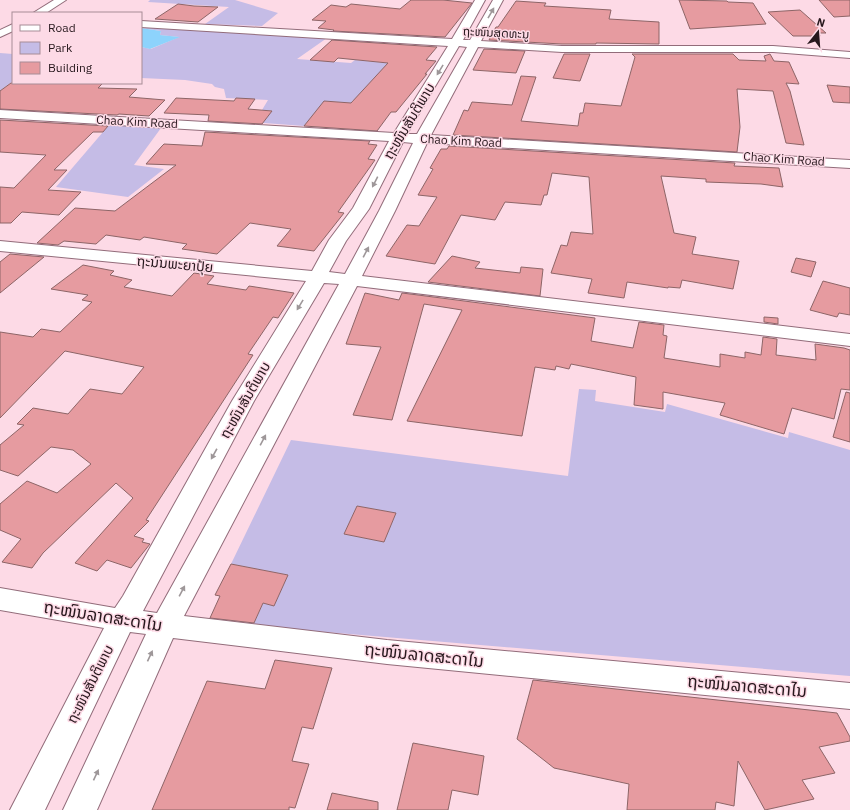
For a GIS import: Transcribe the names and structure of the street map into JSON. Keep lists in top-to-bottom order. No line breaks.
{"streets":{"street":["ຖະໜົນສຸດທະນູ","ຖະໜົນສັນຕິພາບ","Chao Kim Road","ຖະນົນພະຍາປຸ້ຍ","ຖະໜົນລາດສະດາໄນ"]},"crossings":[["ຖະໜົນສຸດທະນູ","ຖະໜົນສັນຕິພາບ"],["ຖະໜົນສັນຕິພາບ","Chao Kim Road"],["ຖະໜົນສັນຕິພາບ","ຖະນົນພະຍາປຸ້ຍ"],["ຖະໜົນສັນຕິພາບ","ຖະໜົນລາດສະດາໄນ"]],"legend":["Road","Park","Building"],"north":"top"}
